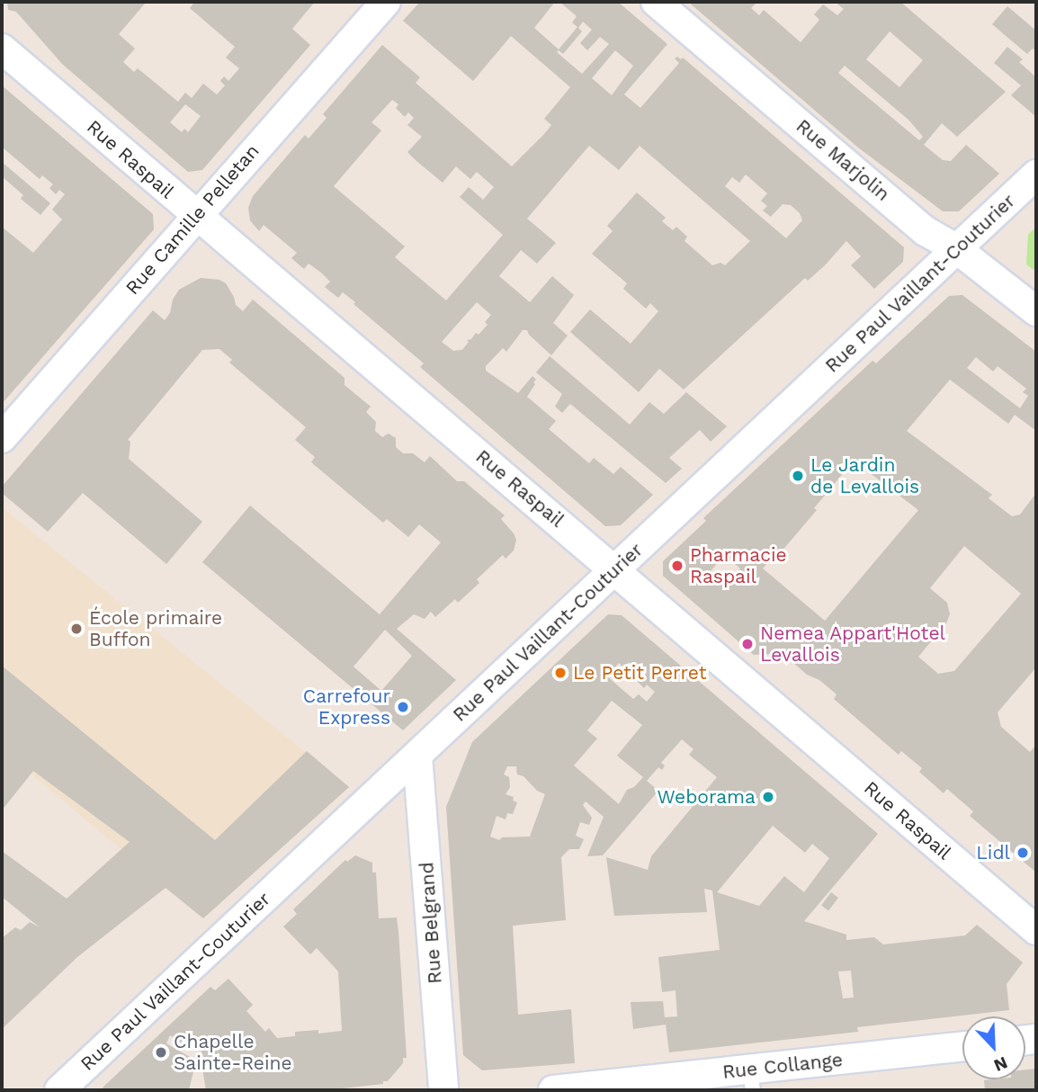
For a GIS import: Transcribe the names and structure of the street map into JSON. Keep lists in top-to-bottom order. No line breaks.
{"streets":{"street":["Rue Raspail","Rue Marjolin","Rue Camille Pelletan","Rue Paul Vaillant-Couturier","Rue Belgrand","Rue Collange"]},"crossings":[["Rue Raspail","Rue Camille Pelletan"],["Rue Raspail","Rue Paul Vaillant-Couturier"],["Rue Marjolin","Rue Paul Vaillant-Couturier"],["Rue Paul Vaillant-Couturier","Rue Belgrand"]],"places":["Le Jardin de Levallois","Pharmacie Raspail","École primaire Buffon","Nemea Appart'Hotel Levallois","Le Petit Perret","Carrefour Express","Weborama","Lidl","Chapelle Sainte-Reine"],"north":"bottom right"}
